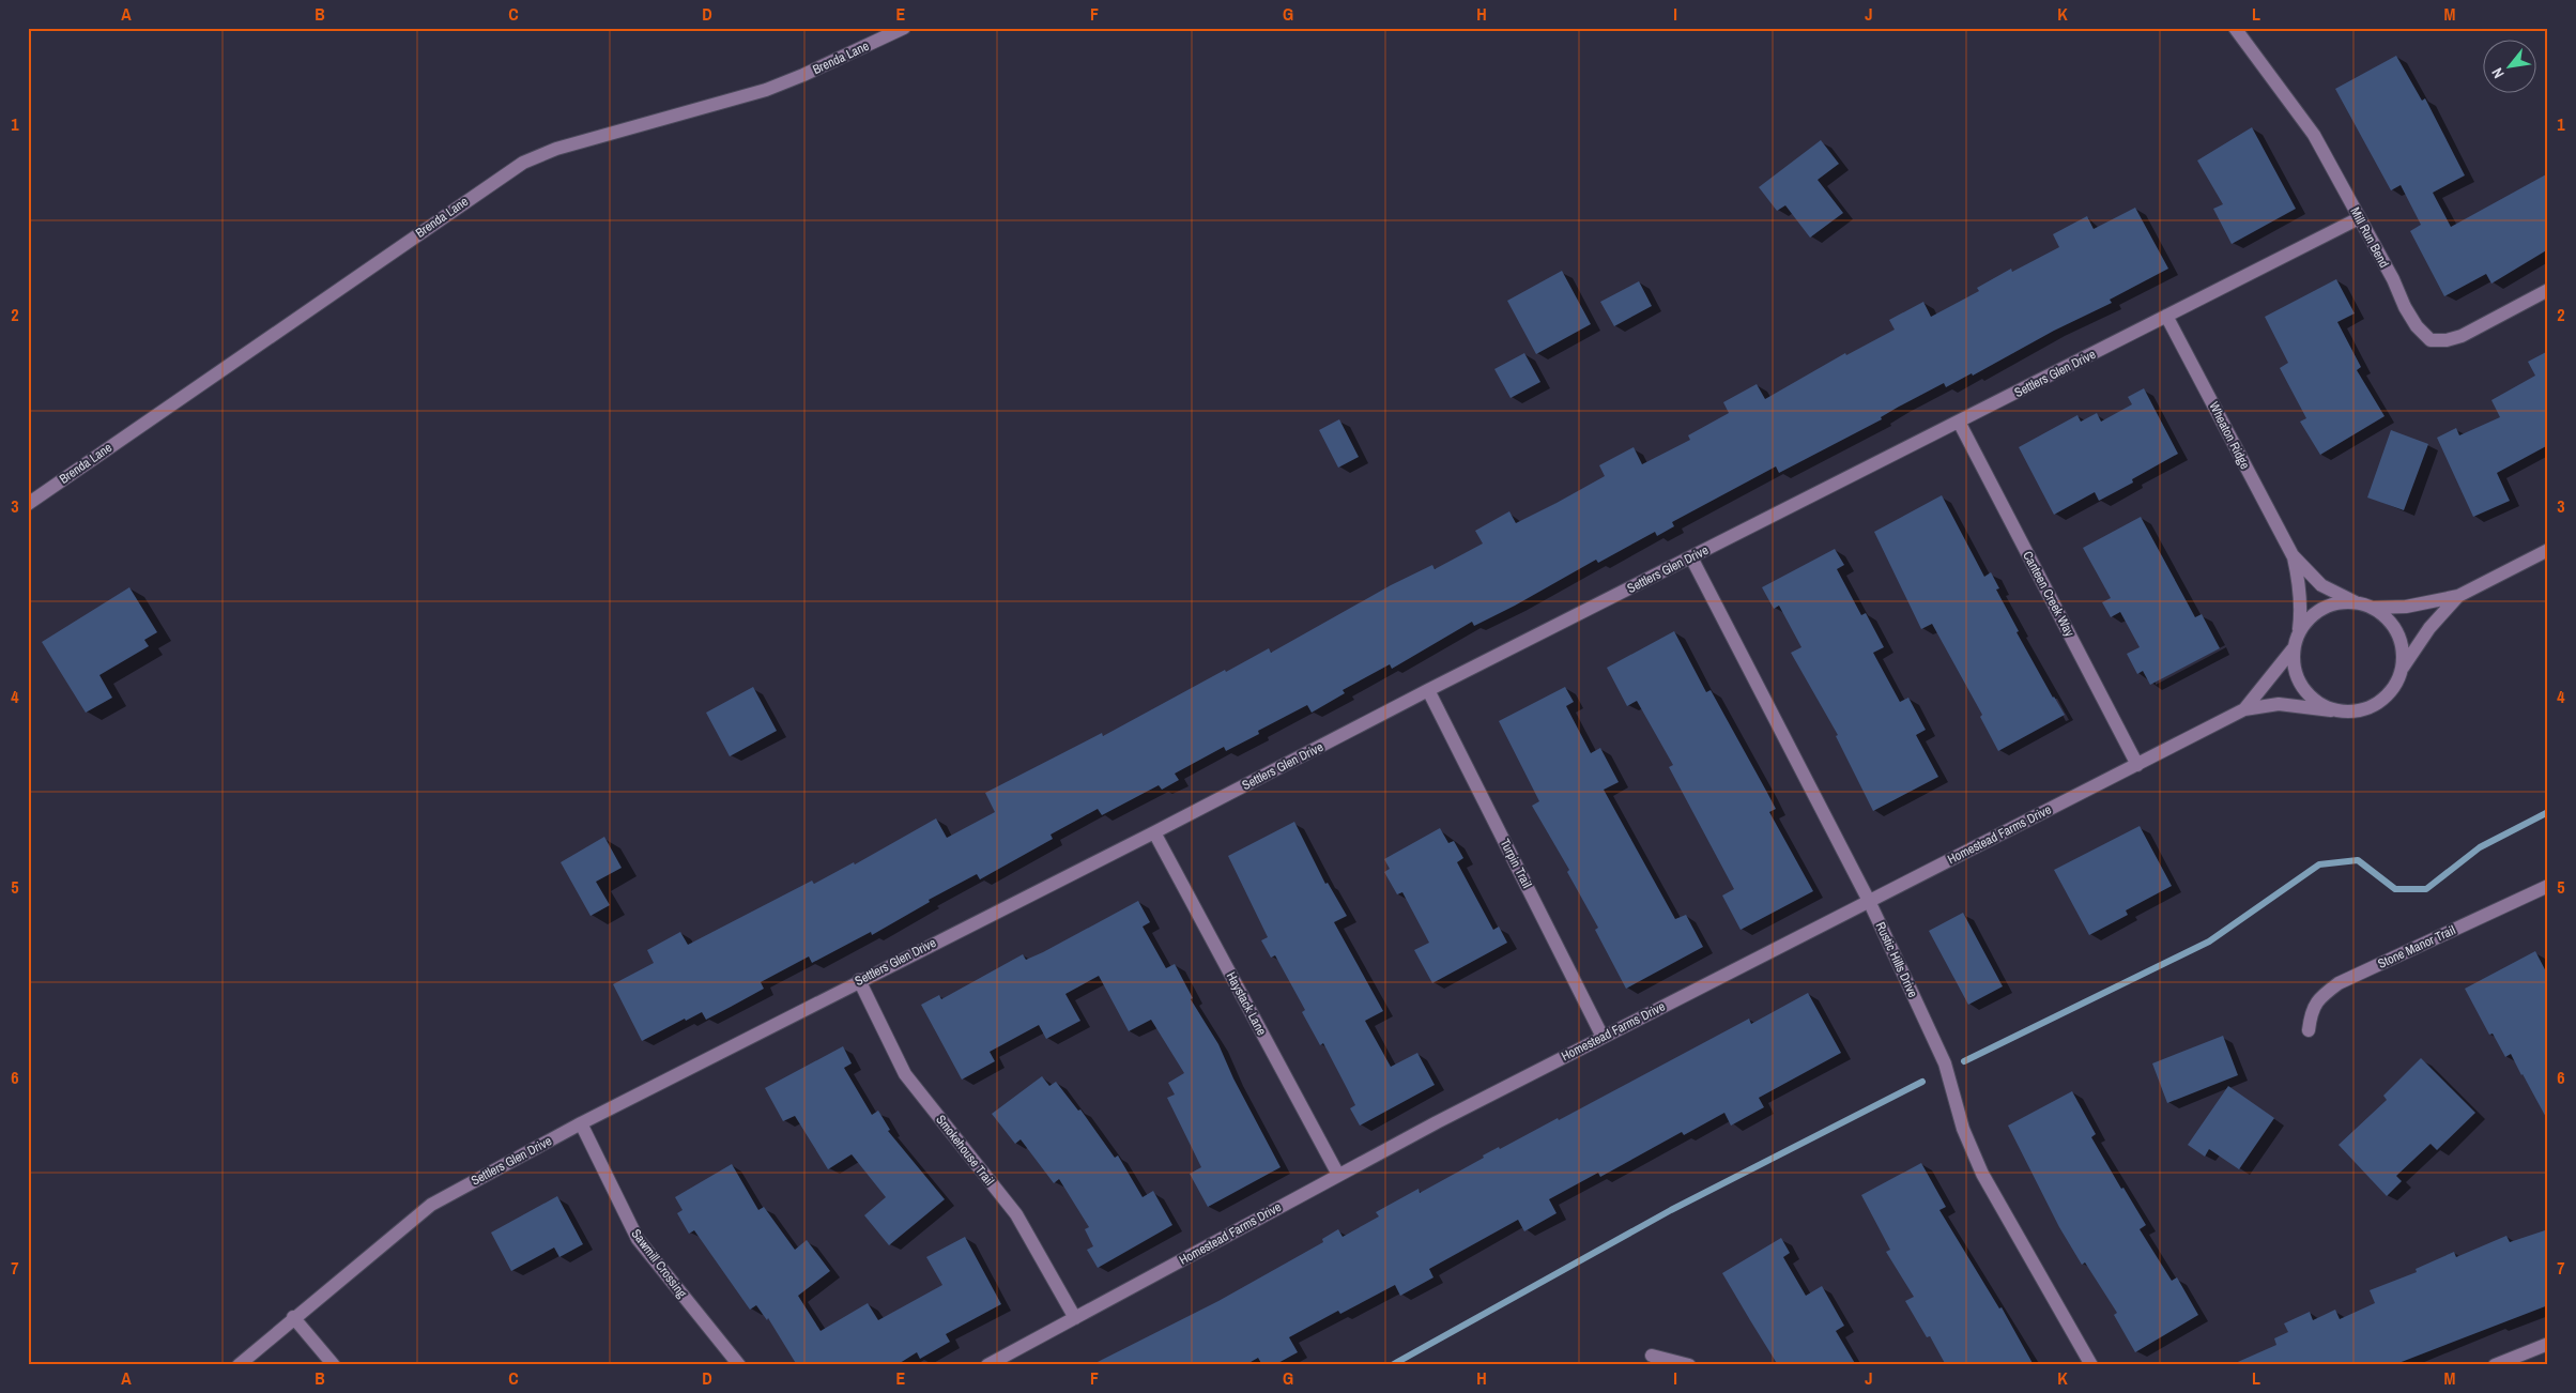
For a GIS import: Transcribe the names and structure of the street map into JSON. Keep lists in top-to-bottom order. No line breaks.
{"streets":{"street":["Brenda Lane","Mill Run Bend","Settlers Glen Drive","Wheaton Ridge","Canteen Creek Way","Homestead Farms Drive","Turpin Trail","Stone Manor Trail","Rustic Hills Drive","Haystack Lane","Smokehouse Trail","Sawmill Crossing"]},"crossings":[["Mill Run Bend","Settlers Glen Drive"],["Settlers Glen Drive","Wheaton Ridge"],["Settlers Glen Drive","Canteen Creek Way"],["Settlers Glen Drive","Turpin Trail"],["Settlers Glen Drive","Rustic Hills Drive"],["Settlers Glen Drive","Haystack Lane"],["Settlers Glen Drive","Smokehouse Trail"],["Settlers Glen Drive","Sawmill Crossing"],["Wheaton Ridge","Homestead Farms Drive"],["Canteen Creek Way","Homestead Farms Drive"],["Homestead Farms Drive","Turpin Trail"],["Homestead Farms Drive","Rustic Hills Drive"],["Homestead Farms Drive","Haystack Lane"],["Homestead Farms Drive","Smokehouse Trail"]],"north":"bottom left","grid":{"columns":["A","B","C","D","E","F","G","H","I","J","K","L","M"],"rows":["1","2","3","4","5","6","7"]}}
